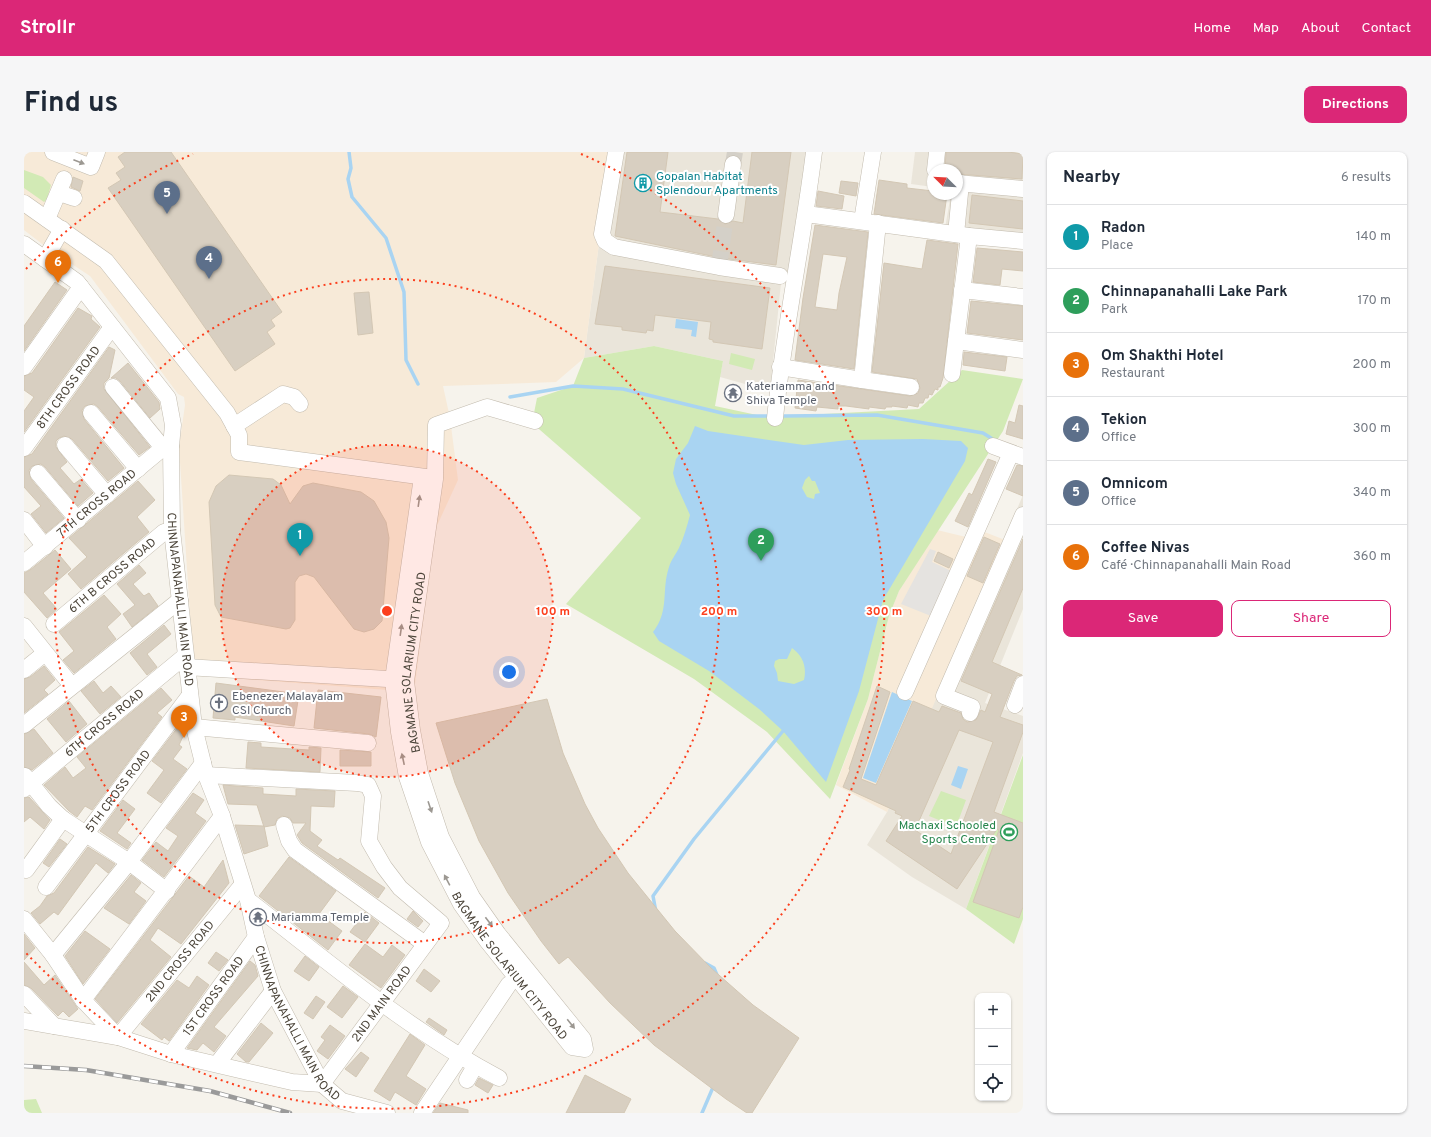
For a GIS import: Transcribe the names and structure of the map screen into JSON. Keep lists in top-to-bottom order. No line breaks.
{"streets":{"street":["8TH CROSS ROAD","7TH CROSS ROAD","6TH B CROSS ROAD","CHINNAPANAHALLI MAIN ROAD","BAGMANE SOLARIUM CITY ROAD","6TH CROSS ROAD","5TH CROSS ROAD","2ND CROSS ROAD","1ST CROSS ROAD","2ND MAIN ROAD"]},"crossings":[["8TH CROSS ROAD","CHINNAPANAHALLI MAIN ROAD"],["7TH CROSS ROAD","CHINNAPANAHALLI MAIN ROAD"],["6TH B CROSS ROAD","CHINNAPANAHALLI MAIN ROAD"],["CHINNAPANAHALLI MAIN ROAD","6TH CROSS ROAD"],["CHINNAPANAHALLI MAIN ROAD","5TH CROSS ROAD"],["CHINNAPANAHALLI MAIN ROAD","2ND CROSS ROAD"],["CHINNAPANAHALLI MAIN ROAD","1ST CROSS ROAD"],["CHINNAPANAHALLI MAIN ROAD","2ND MAIN ROAD"]],"places":{"building":["Gopalan Habitat Splendour Apartments"],"temple":["Kateriamma and Shiva Temple","Mariamma Temple"],"church":["Ebenezer Malayalam CSI Church"],"sports":["Machaxi Schooled Sports Centre"]},"north":"top left","page":{"header":"Strollr","nav":["Home","Map","About","Contact"],"title":"Find us","buttons":["Directions",["Save","Share"]],"heading":["Nearby","6 results"],"pins":["5","4","6","1","2","3"],"list":[{"mark":"1","name":"Radon","note":"Place","value":"140 m"},{"mark":"2","name":"Chinnapanahalli Lake Park","note":"Park","value":"170 m"},{"mark":"3","name":"Om Shakthi Hotel","note":"Restaurant","value":"200 m"},{"mark":"4","name":"Tekion","note":"Office","value":"300 m"},{"mark":"5","name":"Omnicom","note":"Office","value":"340 m"},{"mark":"6","name":"Coffee Nivas","note":"Café · Chinnapanahalli Main Road","value":"360 m"}],"map_buttons":["+","−"]},"rings":["100 m","200 m","300 m"]}
